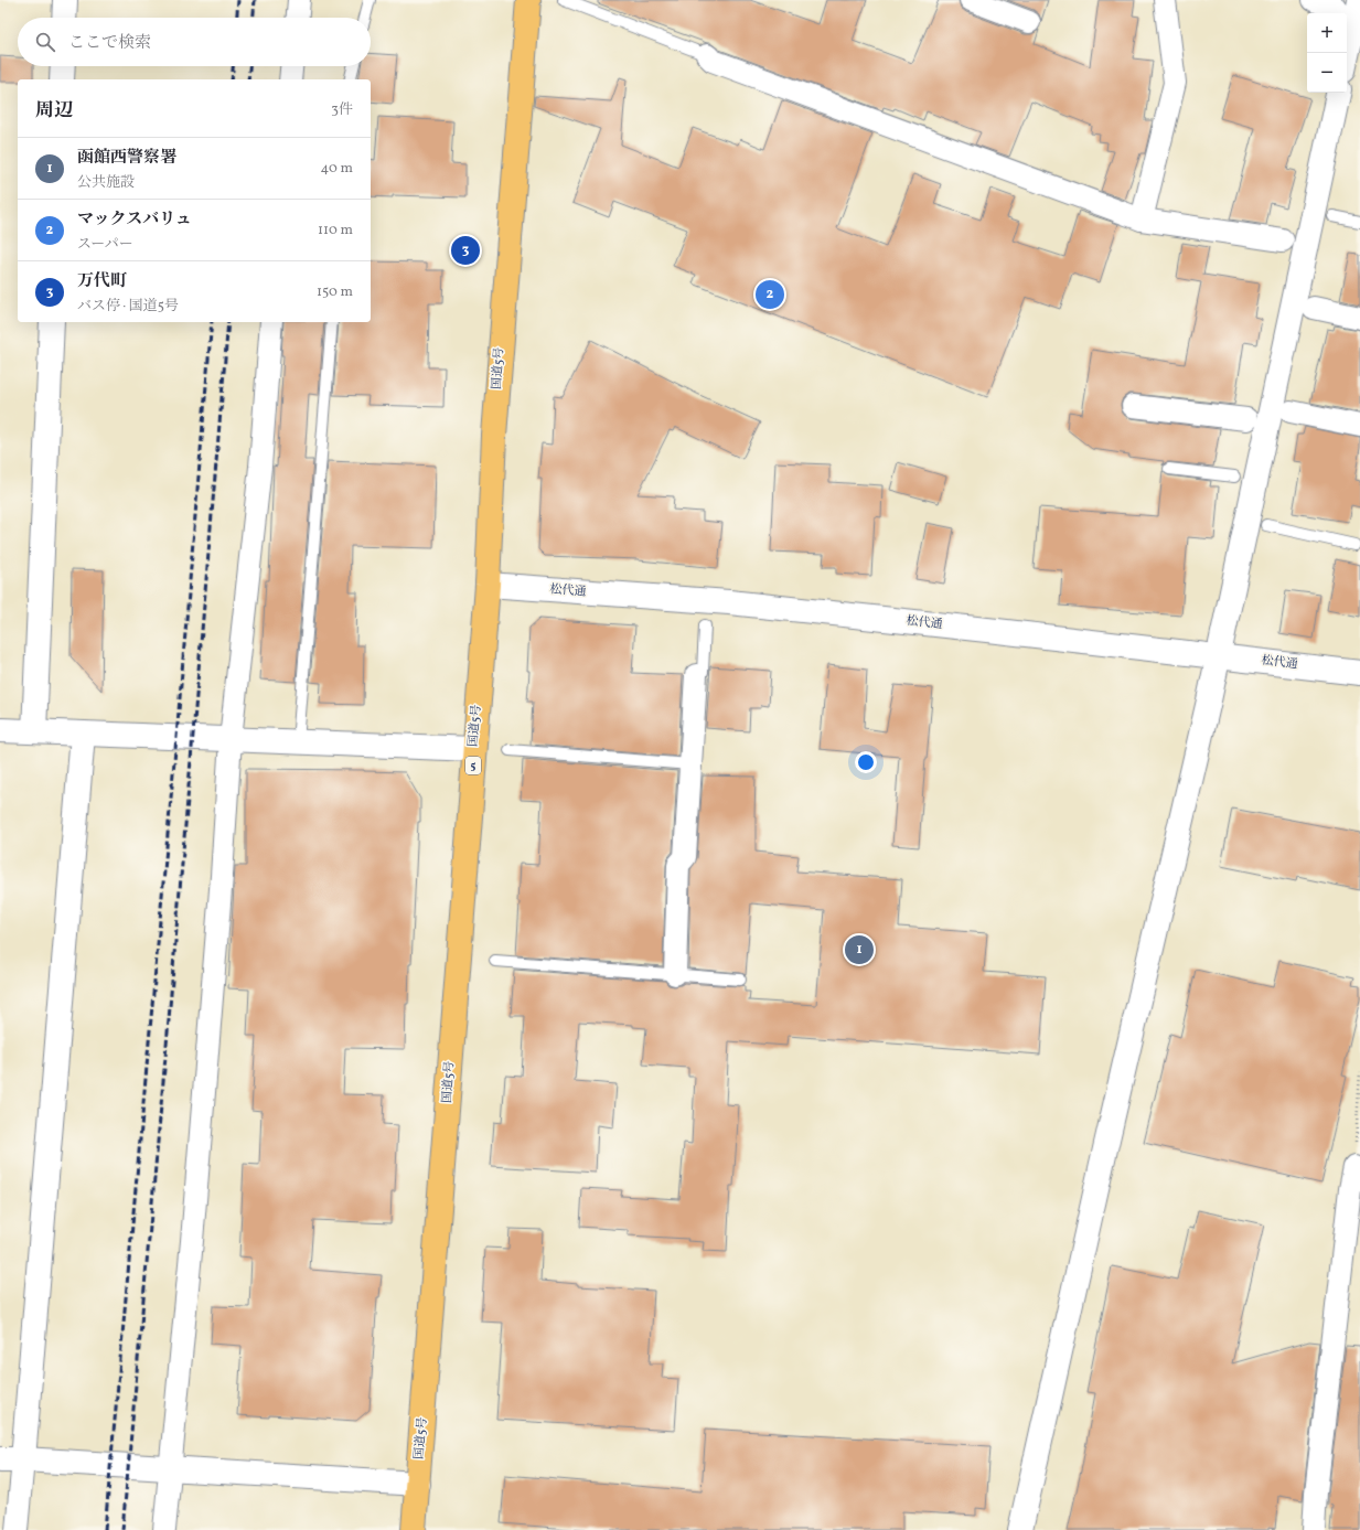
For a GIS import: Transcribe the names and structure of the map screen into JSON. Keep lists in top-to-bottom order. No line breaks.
{"streets":{"highway":["国道5号","5"],"street":["松代通"]},"crossings":[["国道5号","松代通"]],"page":{"map_buttons":["+","−"],"search":"ここで検索","heading":["周辺","3件"],"list":[{"mark":"1","name":"函館西警察署","note":"公共施設","value":"40 m"},{"mark":"2","name":"マックスバリュ","note":"スーパー","value":"110 m"},{"mark":"3","name":"万代町","note":"バス停 · 国道5号","value":"150 m"}],"pins":["3","2","1"]}}
